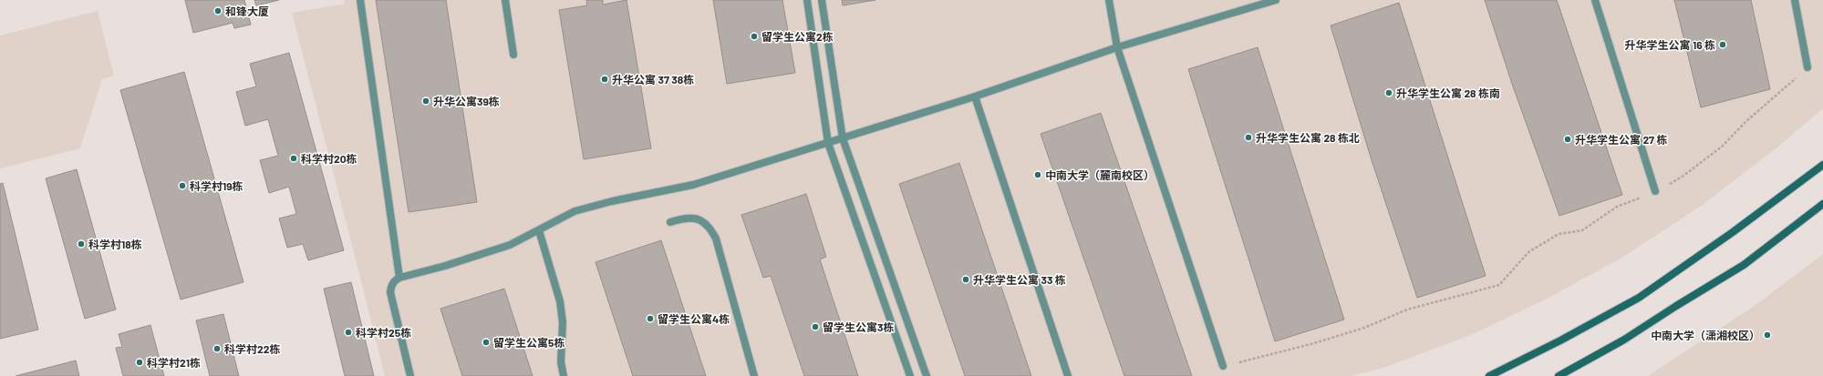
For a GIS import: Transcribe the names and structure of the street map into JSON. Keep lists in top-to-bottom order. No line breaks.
{"places":["和锋大厦","留学生公寓2栋","升华学生公寓 16 栋","升华公寓 37 38栋","升华学生公寓 28 栋南","升华公寓39栋","升华学生公寓 28 栋北","升华学生公寓 27 栋","科学村20栋","中南大学（麓南校区）","科学村19栋","科学村18栋","升华学生公寓 33 栋","留学生公寓4栋","留学生公寓3栋","科学村25栋","中南大学（潇湘校区）","留学生公寓5栋","科学村22栋","科学村21栋"]}
